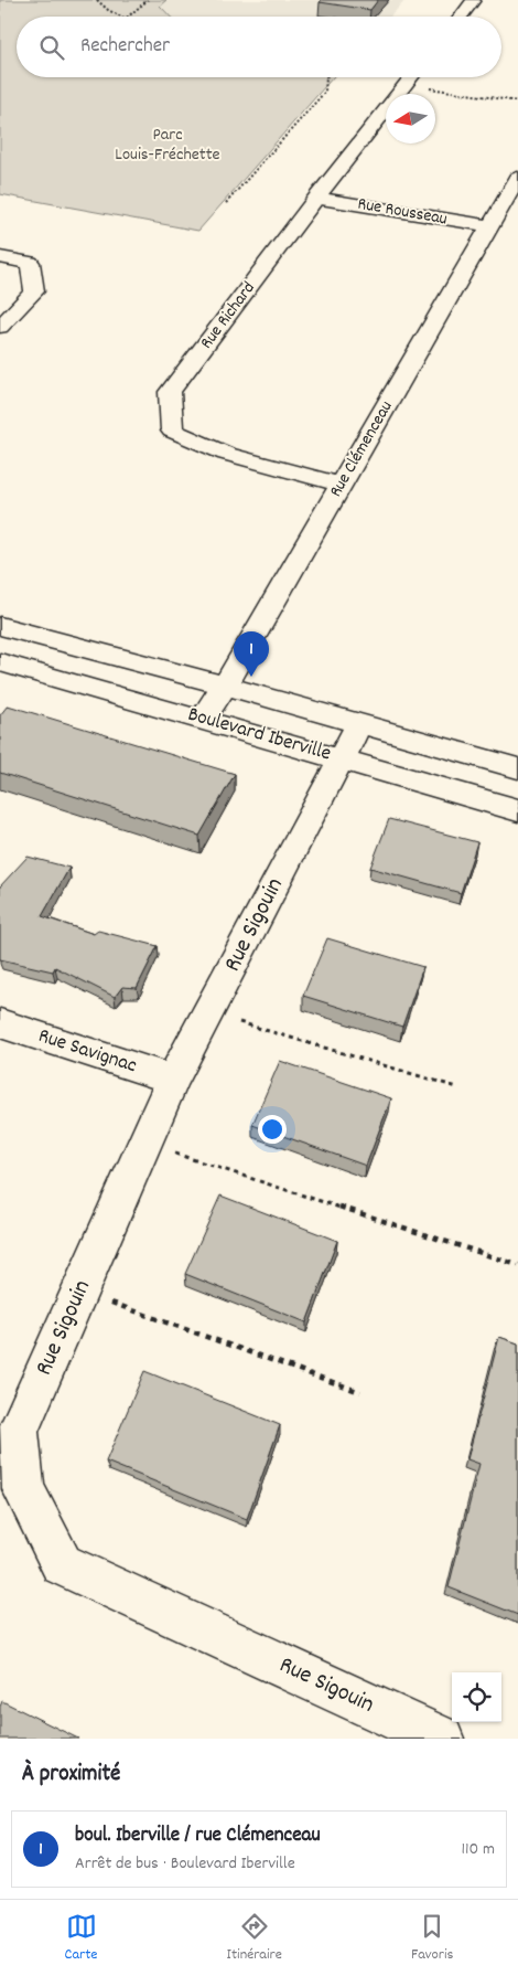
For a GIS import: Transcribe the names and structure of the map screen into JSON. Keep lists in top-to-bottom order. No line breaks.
{"streets":{"street":["Rue Rousseau","Rue Richard","Rue Clémenceau","Boulevard Iberville","Rue Sigouin","Rue Savignac"]},"crossings":[["Rue Rousseau","Rue Richard"],["Rue Rousseau","Rue Clémenceau"],["Rue Richard","Rue Clémenceau"],["Rue Clémenceau","Boulevard Iberville"],["Boulevard Iberville","Rue Sigouin"],["Rue Sigouin","Rue Savignac"]],"parks":["Parc Louis-Fréchette"],"north":"left","page":{"search":"Rechercher","pins":"1","heading":"À proximité","list":[{"mark":"1","name":"boul. Iberville / rue Clémenceau","note":"Arrêt de bus · Boulevard Iberville","value":"110 m"}],"nav":["Carte","Itinéraire","Favoris"]}}
